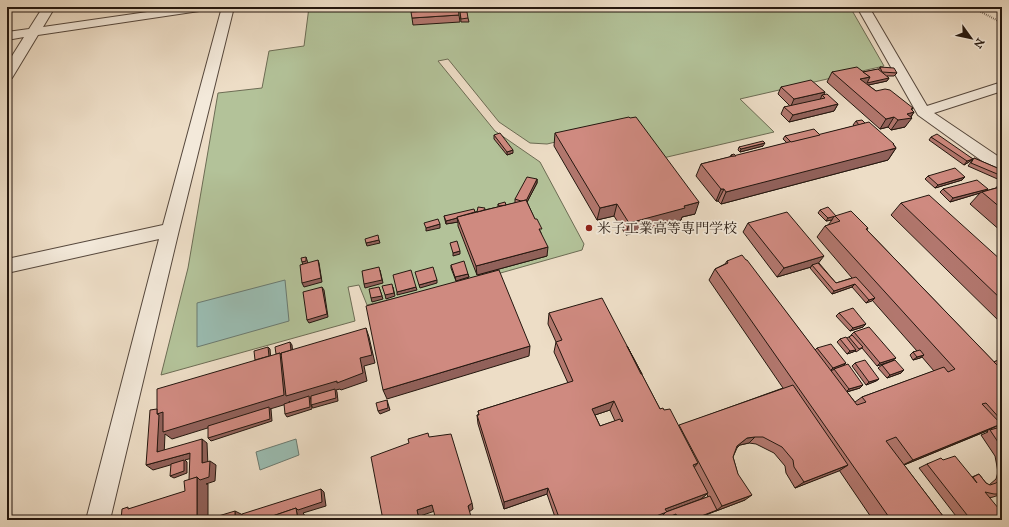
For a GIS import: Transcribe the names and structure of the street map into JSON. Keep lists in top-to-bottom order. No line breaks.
{"places":["米子工業高等専門学校"],"north":"bottom right"}
